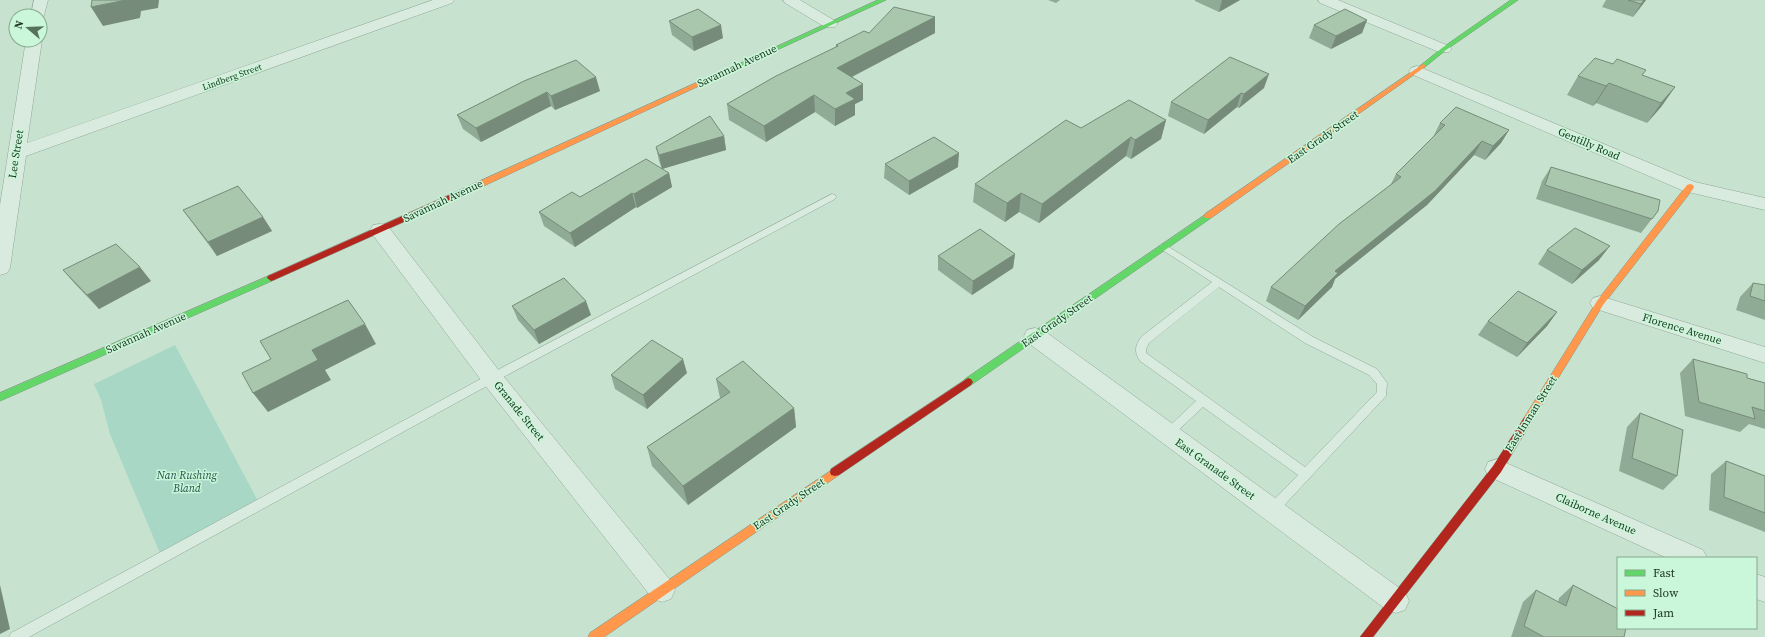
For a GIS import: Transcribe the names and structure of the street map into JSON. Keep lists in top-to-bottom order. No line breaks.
{"streets":{"street":["Savannah Avenue","Lindberg Street","East Grady Street","Gentilly Road","Lee Street","Florence Avenue","Granade Street","East Inman Street","East Granade Street","Claiborne Avenue"]},"crossings":[["Savannah Avenue","Granade Street"],["Lindberg Street","Lee Street"],["East Grady Street","Gentilly Road"],["East Grady Street","Granade Street"],["East Grady Street","East Granade Street"],["Gentilly Road","East Inman Street"],["Florence Avenue","East Inman Street"],["East Inman Street","East Granade Street"],["East Inman Street","Claiborne Avenue"]],"parks":["Nan Rushing Bland"],"legend":["Fast","Slow","Jam"],"north":"left"}
